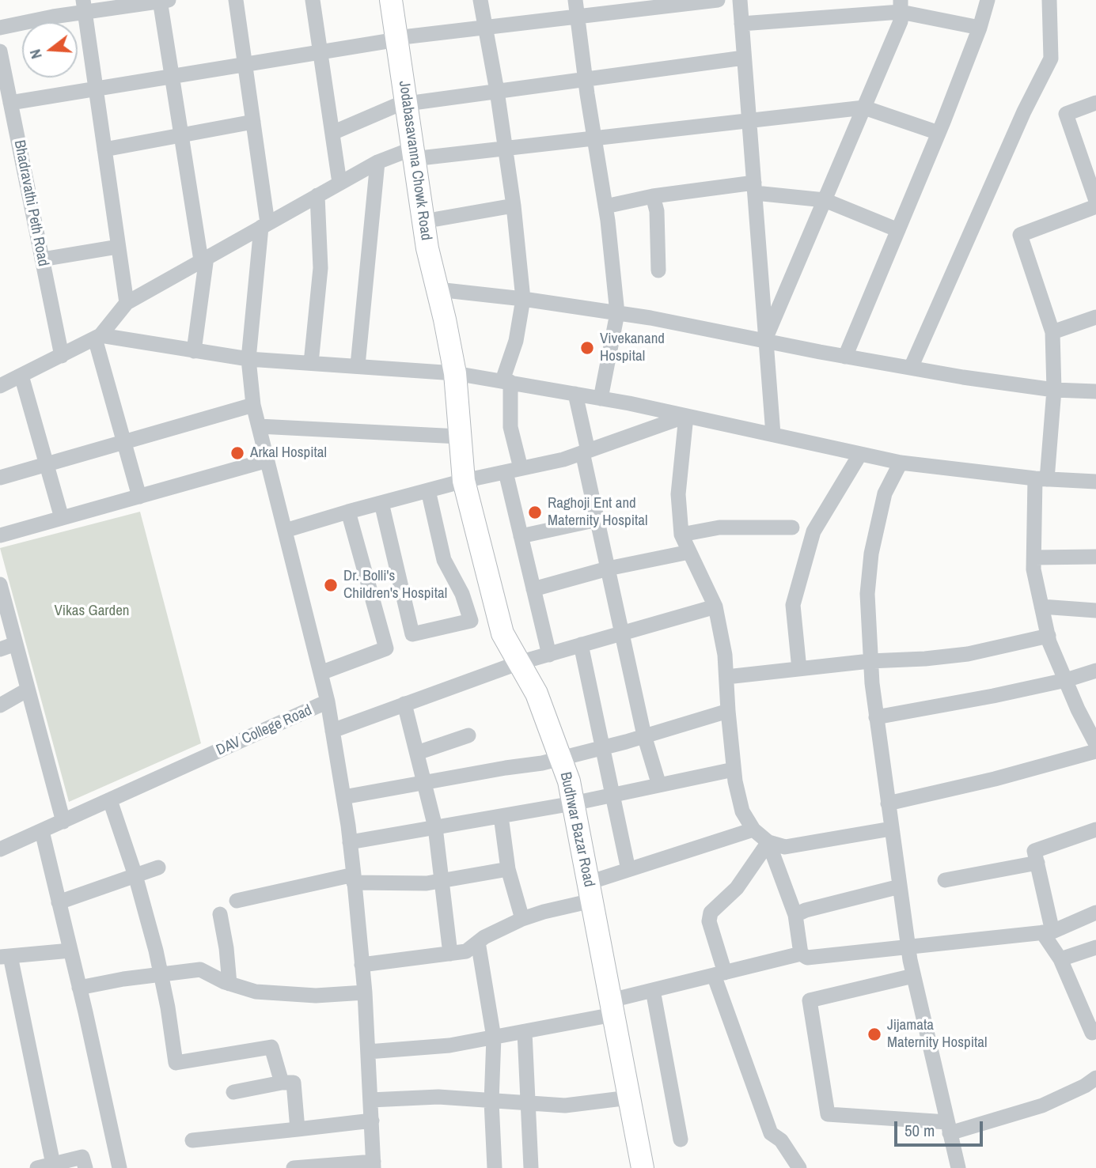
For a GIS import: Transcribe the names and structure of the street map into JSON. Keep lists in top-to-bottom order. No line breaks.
{"streets":{"highway":["Jodabasavanna Chowk Road","Budhwar Bazar Road"],"street":["Bhadravathi Peth Road","DAV College Road"]},"crossings":[["Jodabasavanna Chowk Road","Budhwar Bazar Road"]],"parks":["Vikas Garden"],"places":["Vivekanand Hospital","Arkal Hospital","Raghoji Ent and Maternity Hospital","Dr. Bolli's Children's Hospital","Jijamata Maternity Hospital"],"scale_bar":"50 m","north":"left"}
